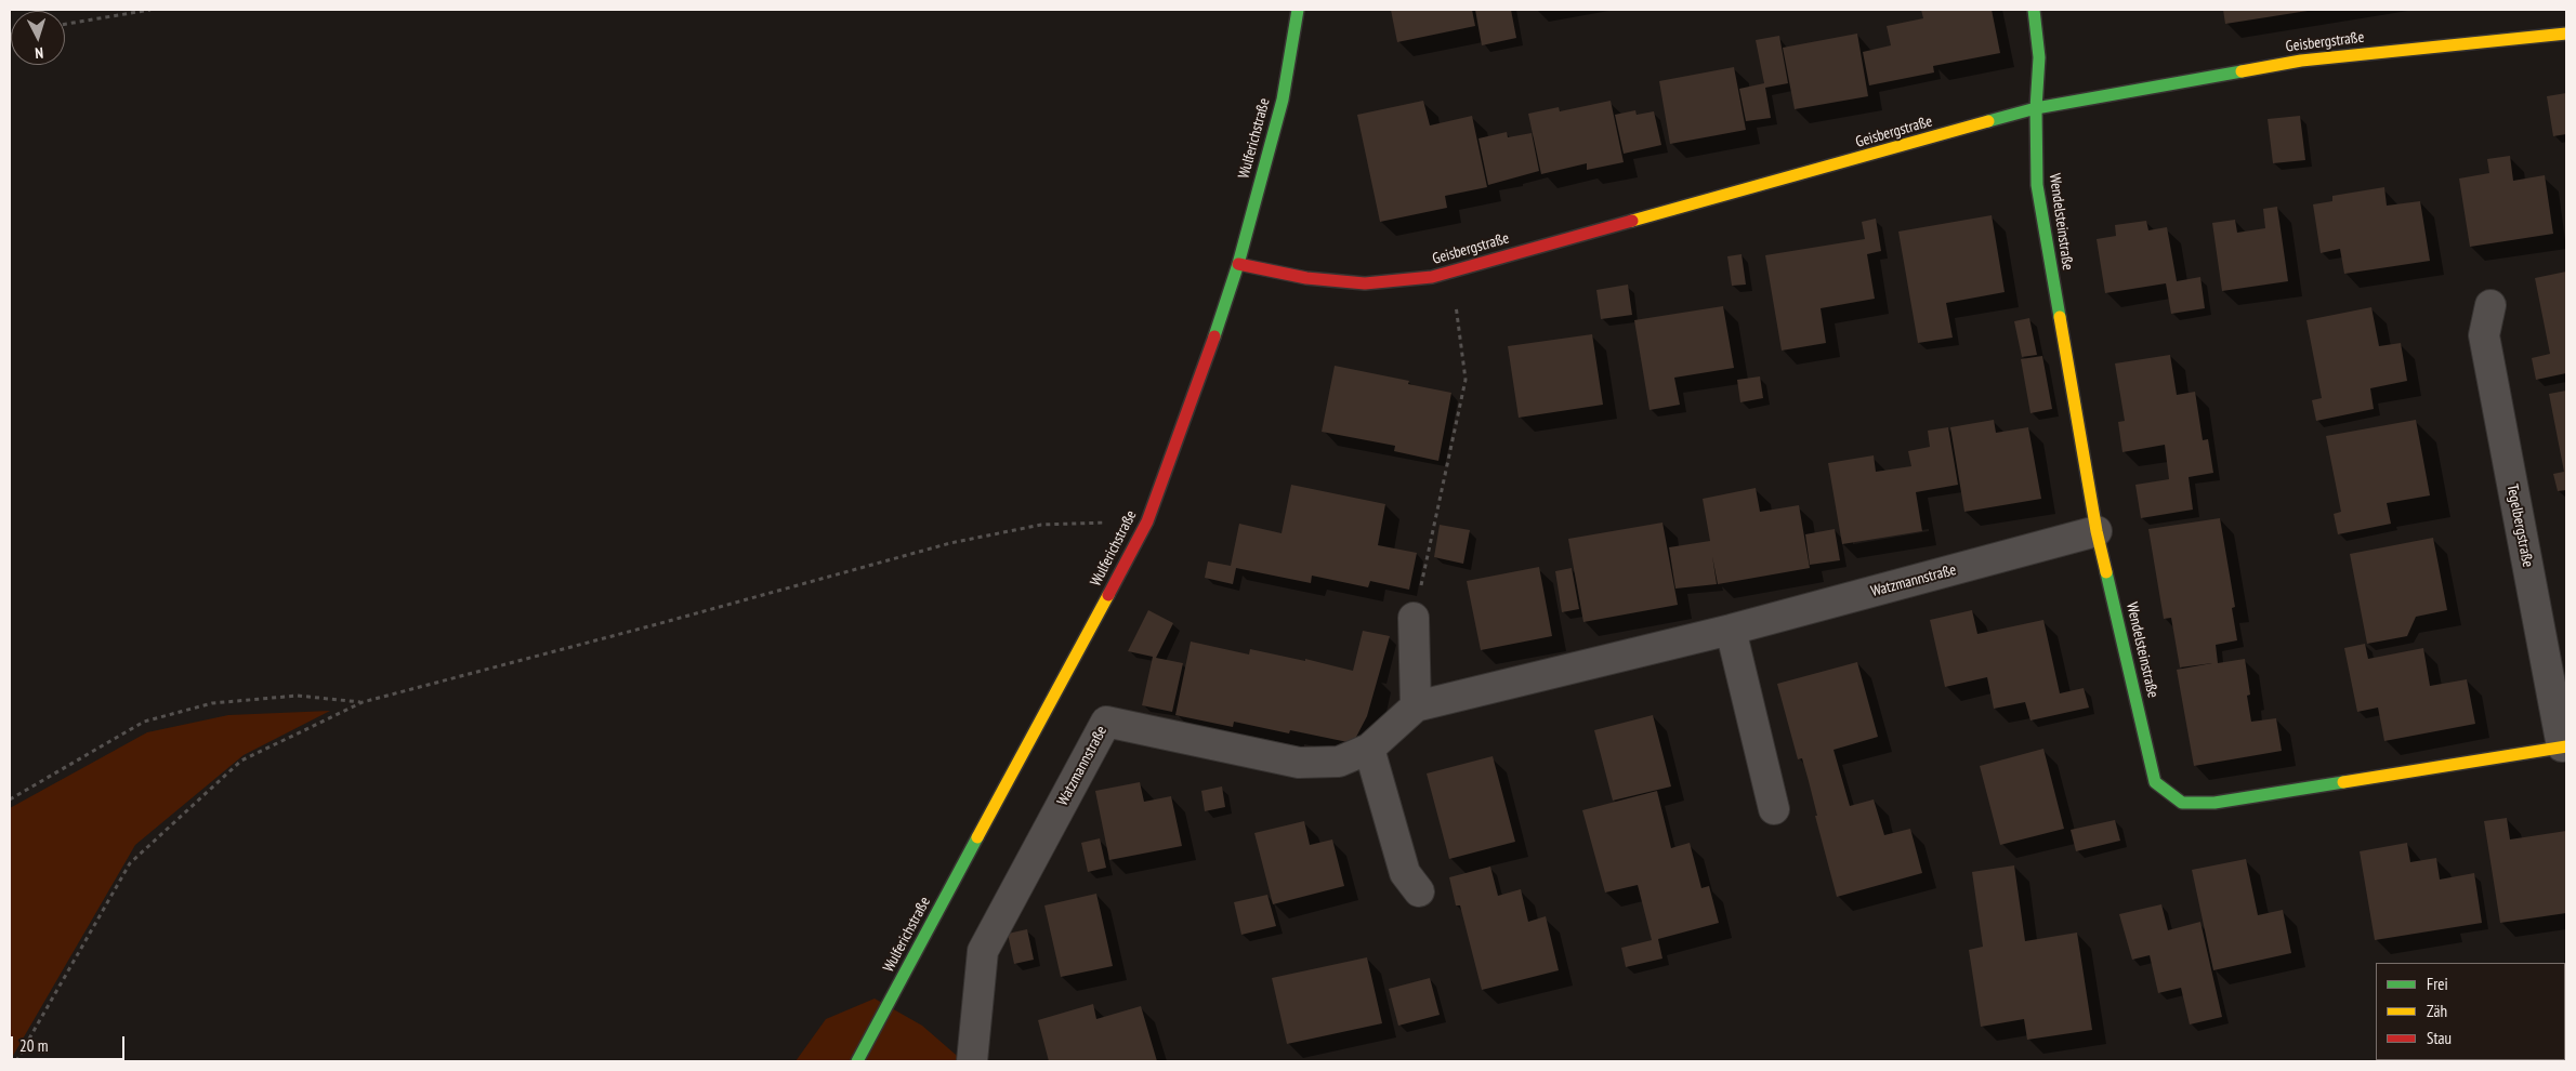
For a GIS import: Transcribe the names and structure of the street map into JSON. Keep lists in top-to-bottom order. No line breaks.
{"streets":{"street":["Geisbergstraße","Wulferichstraße","Wendelsteinstraße","Tegelbergstraße","Watzmannstraße"]},"crossings":[["Geisbergstraße","Wulferichstraße"],["Geisbergstraße","Wendelsteinstraße"],["Wendelsteinstraße","Tegelbergstraße"],["Wendelsteinstraße","Watzmannstraße"]],"legend":["Frei","Zäh","Stau"],"scale_bar":"20 m","north":"bottom"}
